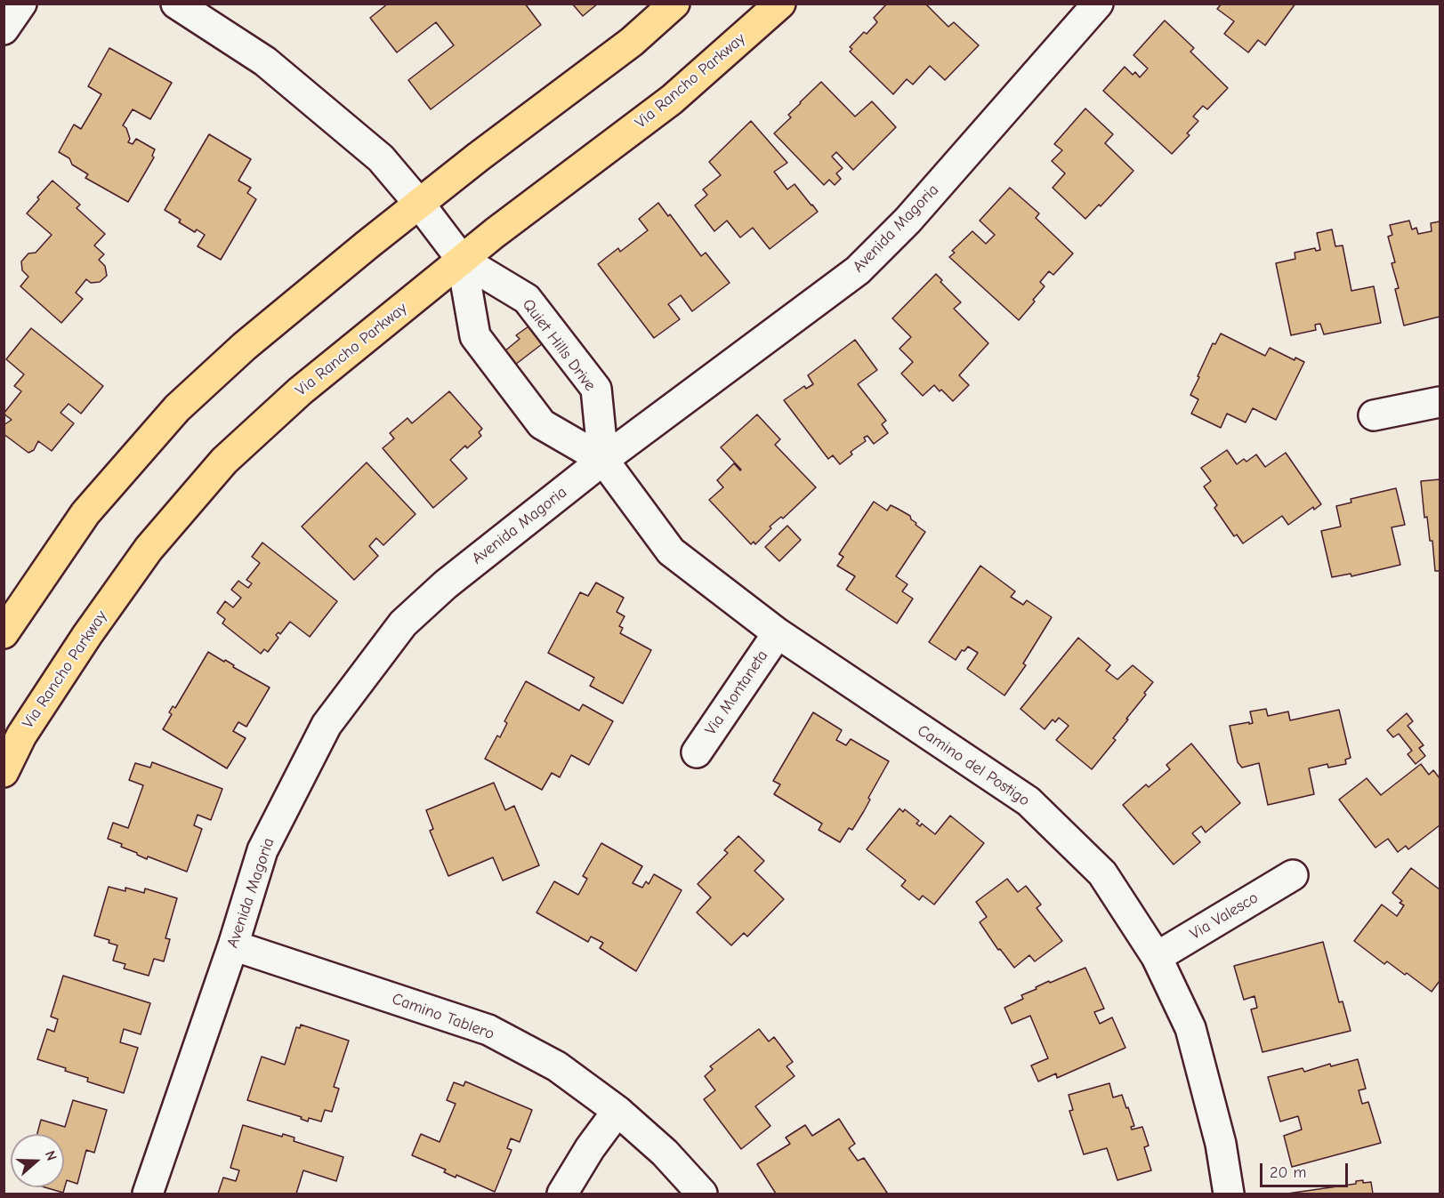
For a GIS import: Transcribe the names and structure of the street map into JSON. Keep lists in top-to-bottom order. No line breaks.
{"streets":{"main road":["Via Rancho Parkway"],"street":["Avenida Magoria","Quiet Hills Drive","Via Montaneta","Camino del Postigo","Via Valesco","Camino Tablero"]},"crossings":[["Via Rancho Parkway","Quiet Hills Drive"],["Avenida Magoria","Quiet Hills Drive"],["Avenida Magoria","Camino del Postigo"],["Avenida Magoria","Camino Tablero"],["Quiet Hills Drive","Camino del Postigo"],["Via Montaneta","Camino del Postigo"],["Camino del Postigo","Via Valesco"]],"scale_bar":"20 m","north":"right"}
